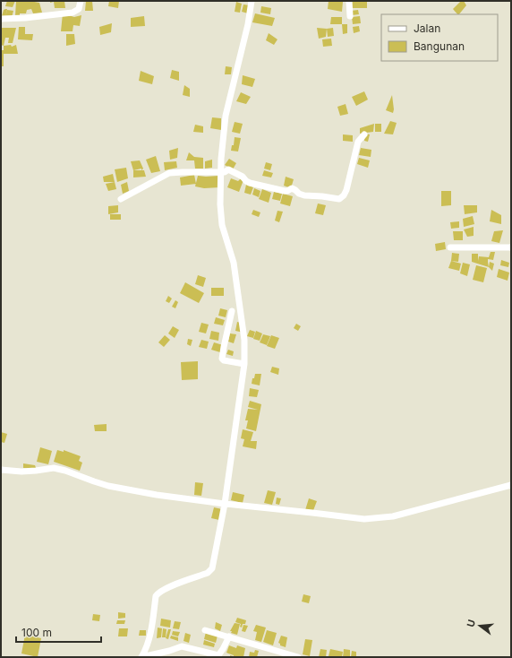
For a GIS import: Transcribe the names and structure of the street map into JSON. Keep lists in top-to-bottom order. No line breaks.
{"legend":["Jalan","Bangunan"],"scale_bar":"100 m","north":"left"}
